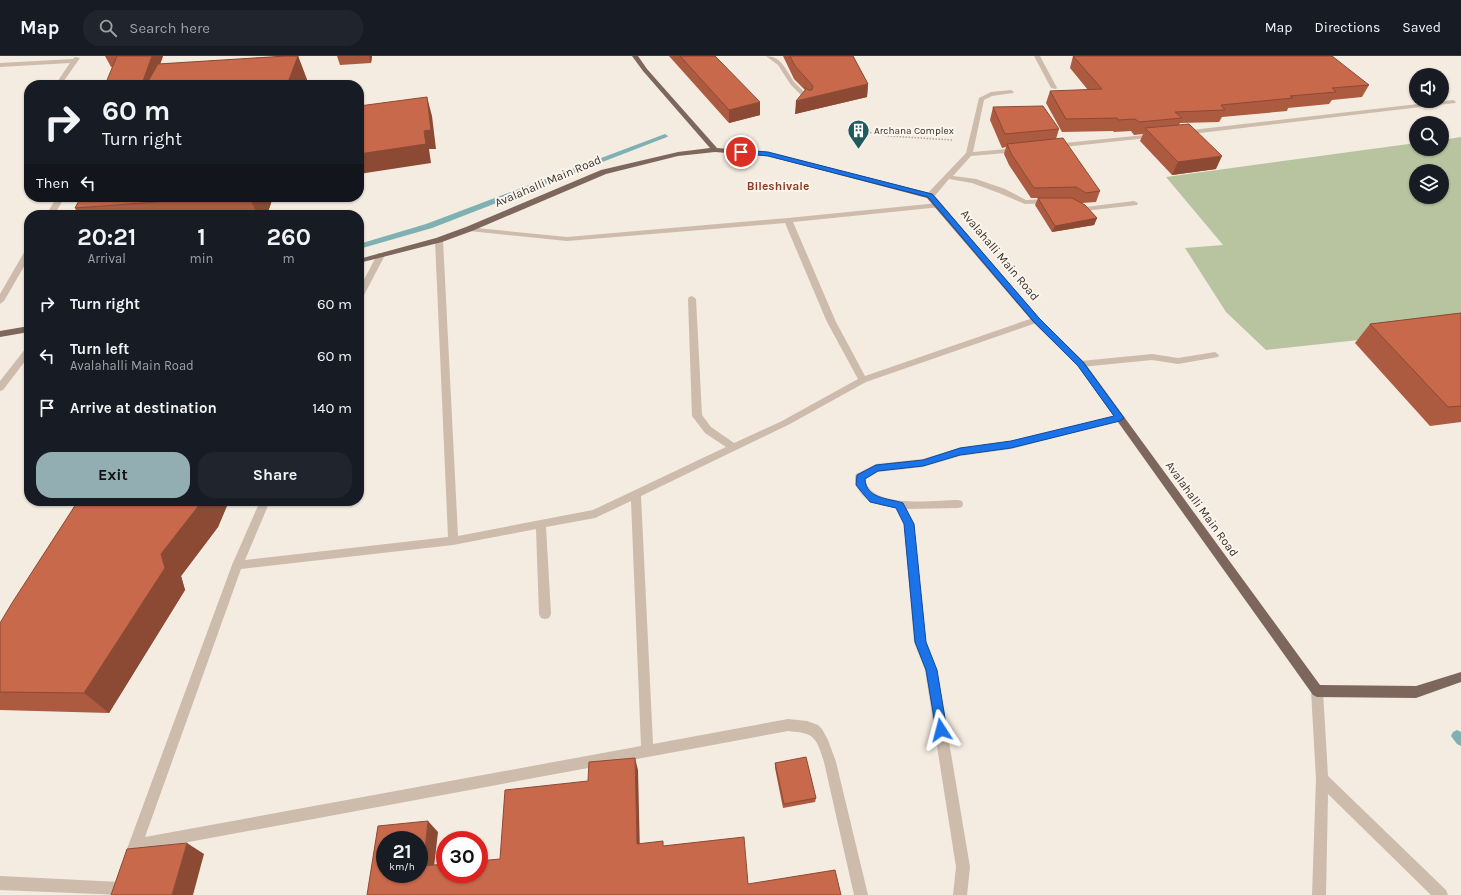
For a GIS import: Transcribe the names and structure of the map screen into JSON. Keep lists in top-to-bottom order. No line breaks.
{"streets":{"main road":["Avalahalli Main Road"]},"districts":["Bileshivale"],"places":{"building":["Archana Complex"]},"page":{"header":"Map","search":"Search here","nav":["Map","Directions","Saved"],"turn":["60 m","Turn right"],"then":"Then","eta":["20:21","Arrival","1","min","260","m"],"list":[{"name":"Turn right","value":"60 m"},{"name":"Turn left","note":"Avalahalli Main Road","value":"60 m"},{"name":"Arrive at destination","value":"140 m"}],"buttons":["Exit","Share"],"speed":"21 km/h","limit":"30"}}
